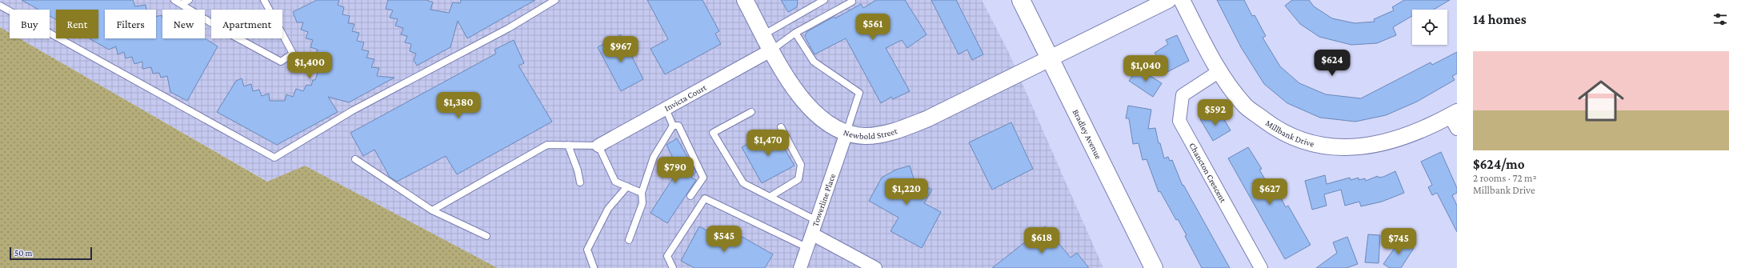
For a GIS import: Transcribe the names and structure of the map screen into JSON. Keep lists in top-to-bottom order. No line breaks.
{"streets":{"main road":["Bradley Avenue"],"street":["Invicta Court","Newbold Street","Millbank Drive","Chancton Crescent","Towerline Place"]},"crossings":[["Invicta Court","Newbold Street"],["Newbold Street","Bradley Avenue"],["Newbold Street","Towerline Place"],["Millbank Drive","Chancton Crescent"]],"scale_bar":"50 m","page":{"heading":"14 homes","chip":["Buy","Rent","Filters","New","Apartment"],"price":["$561","$967","$624","$1,400","$1,040","$1,380","$592","$1,470","$790","$1,220","$627","$545","$618","$745"],"list":[{"name":"$624/mo","note":"2 rooms · 72 m² · Millbank Drive"}],"scale":"50 m"}}
